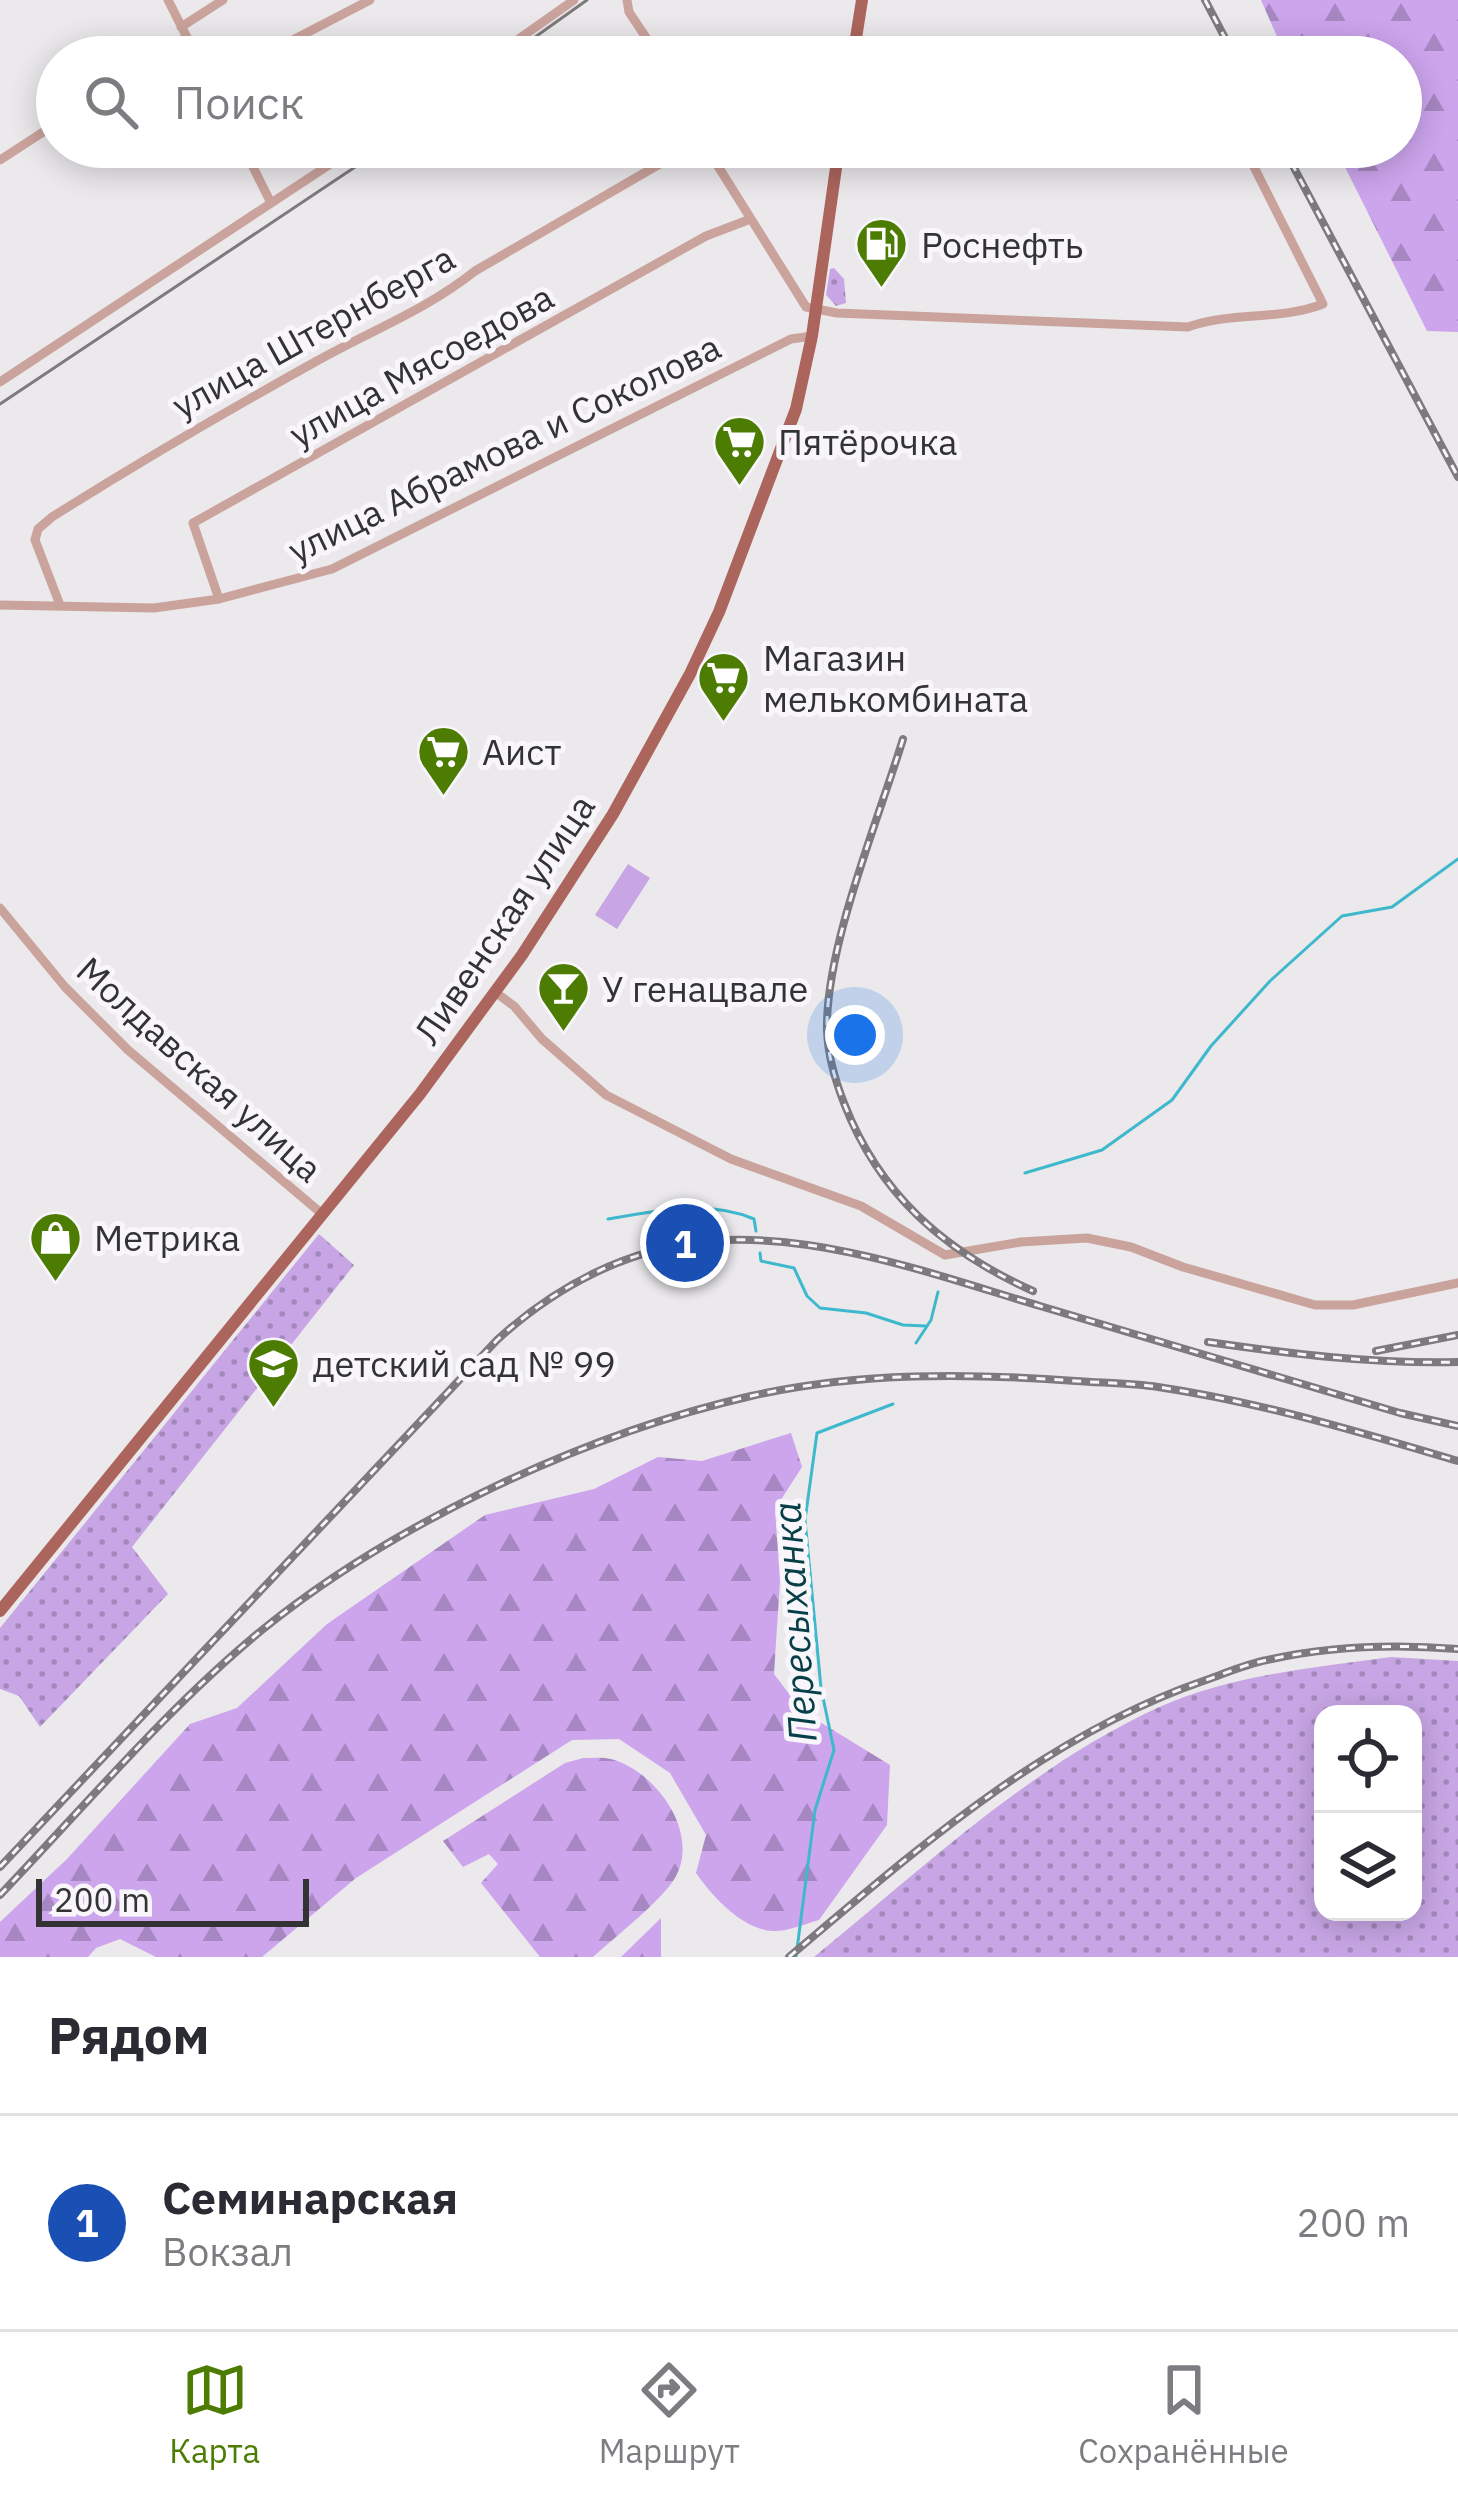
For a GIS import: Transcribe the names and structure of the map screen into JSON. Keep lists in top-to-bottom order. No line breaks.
{"streets":{"main road":["Ливенская улица"],"street":["улица Штернберга","улица Мясоедова","улица Абрамова и Соколова","Молдавская улица"]},"crossings":[["улица Штернберга","улица Абрамова и Соколова"],["улица Мясоедова","улица Абрамова и Соколова"],["улица Абрамова и Соколова","Ливенская улица"],["Ливенская улица","Молдавская улица"]],"water":["Пересыханка"],"places":{"fuel station":["Роснефть"],"supermarket":["Пятёрочка","Магазин мелькомбината","Аист"],"bar":["У генацвале"],"shop":["Метрика"],"school or university":["детский сад № 99"]},"scale_bar":"200 m","page":{"search":"Поиск","pins":"1","scale":"200 m","heading":"Рядом","list":[{"mark":"1","name":"Семинарская","note":"Вокзал","value":"200 m"}],"nav":["Карта","Маршрут","Сохранённые"]}}
